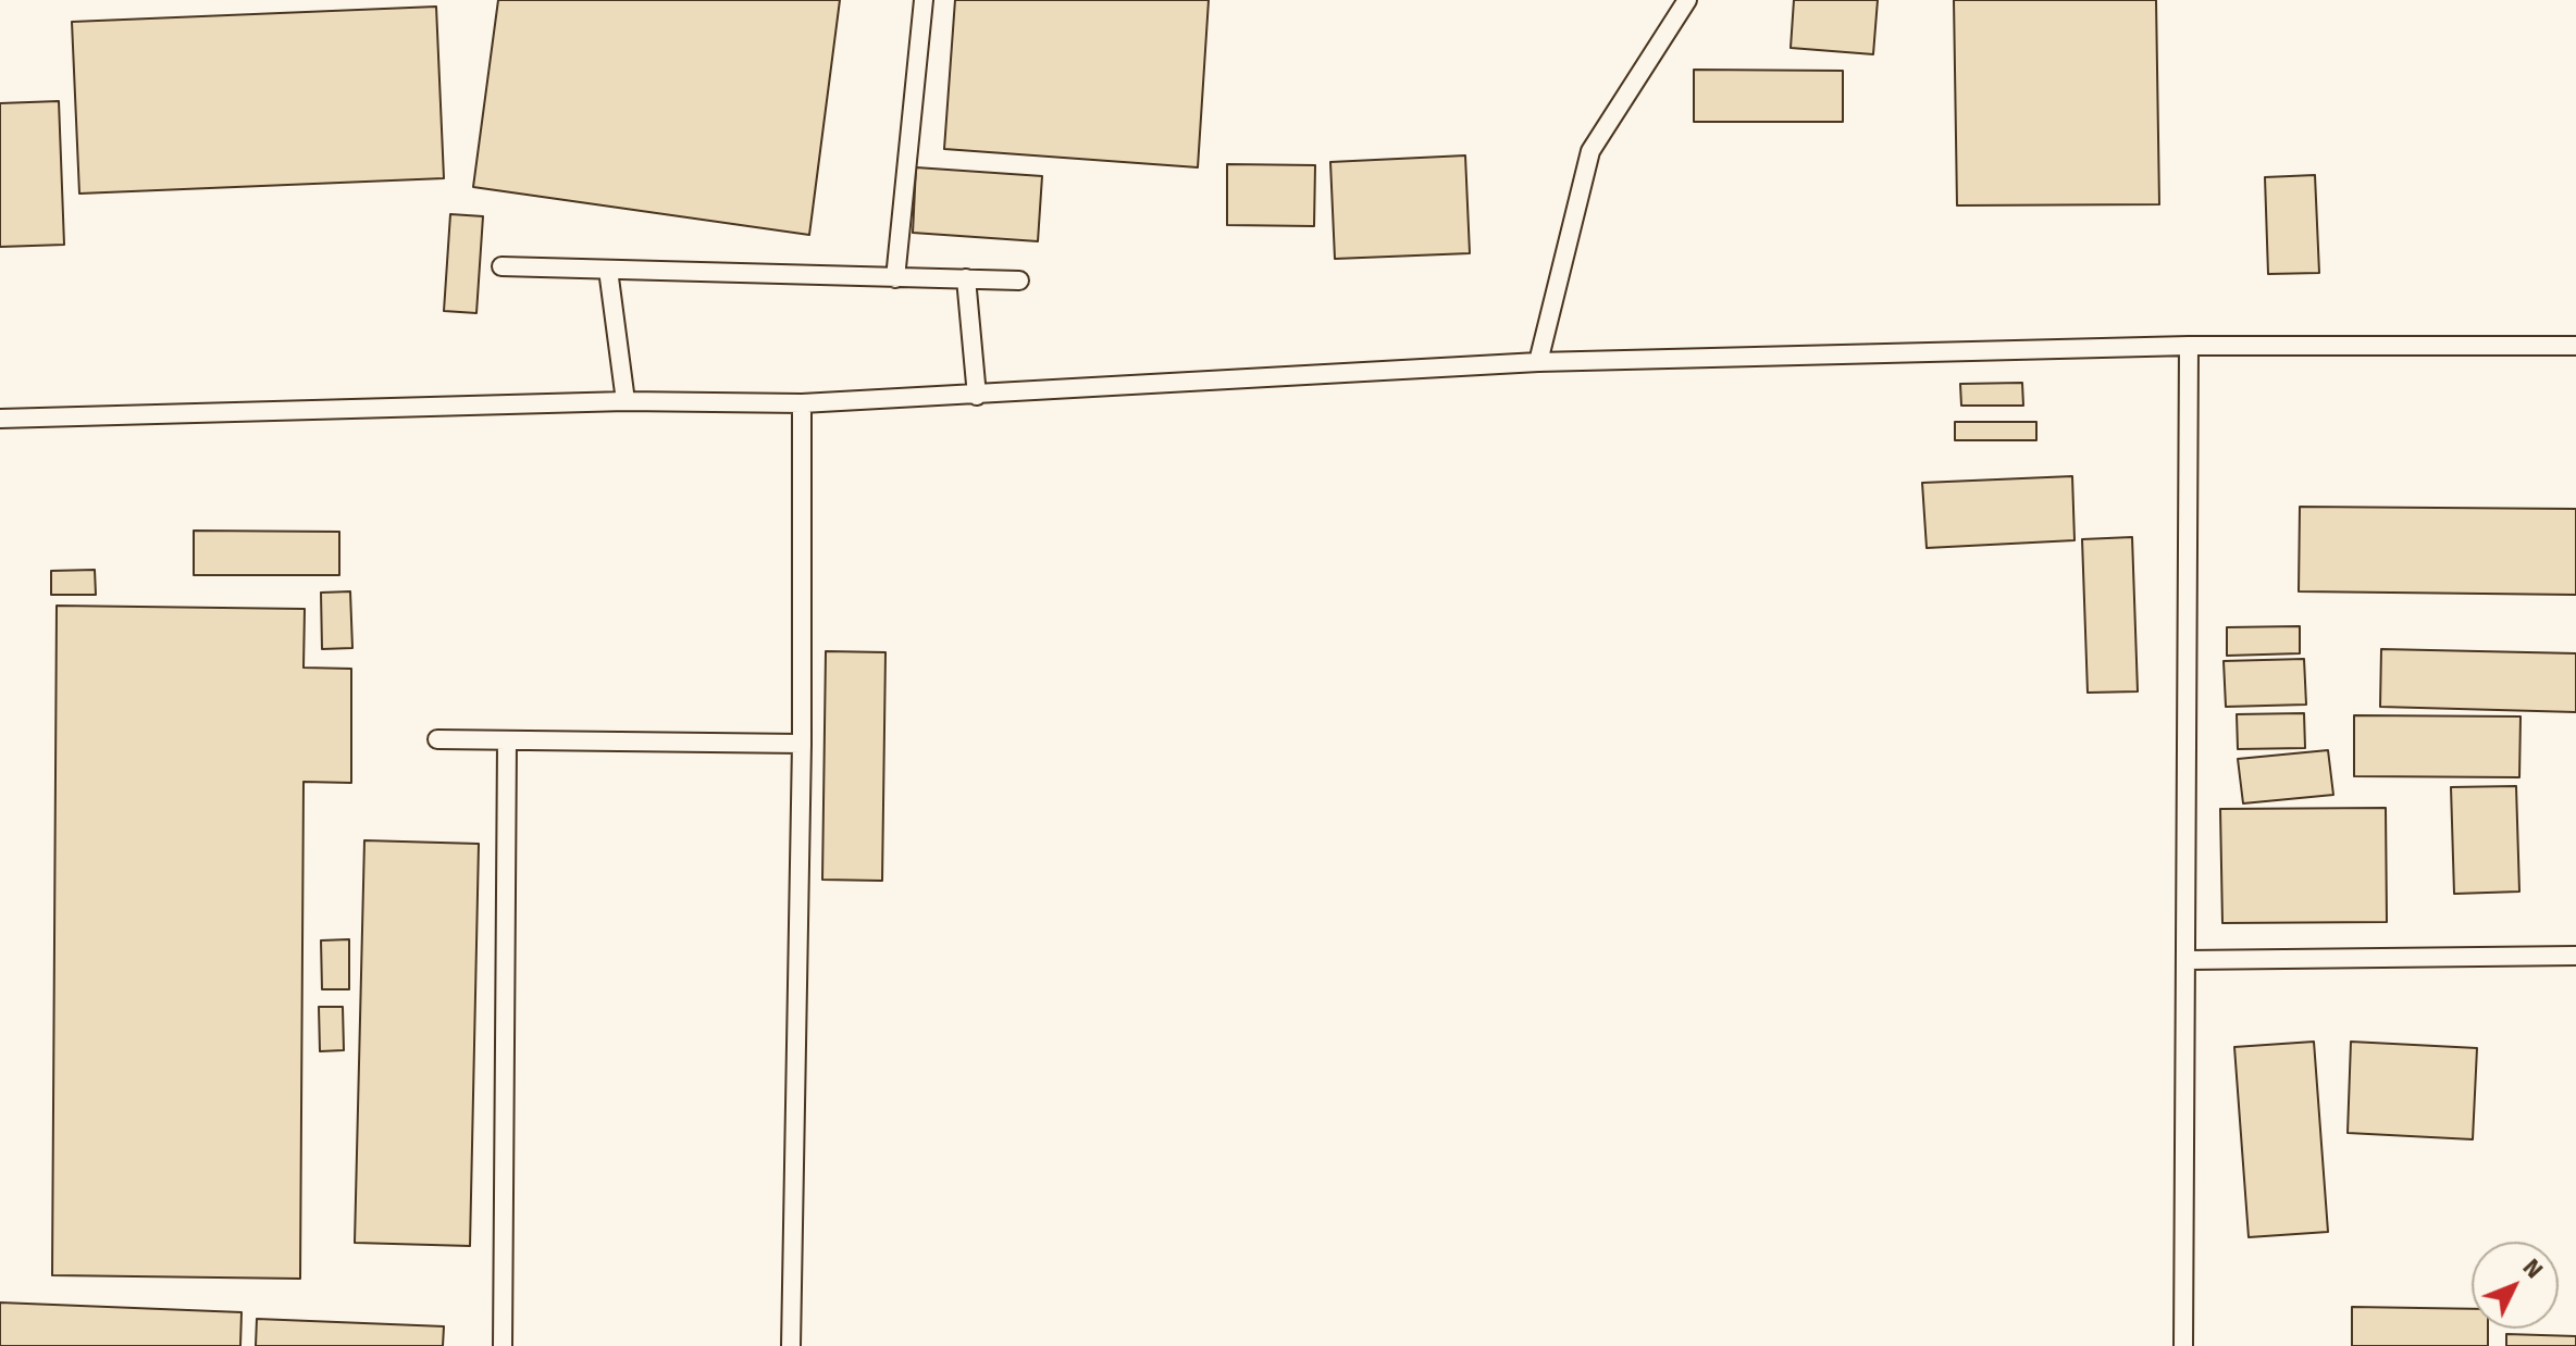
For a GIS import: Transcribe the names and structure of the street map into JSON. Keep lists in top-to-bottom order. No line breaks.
{"north":"top right"}
